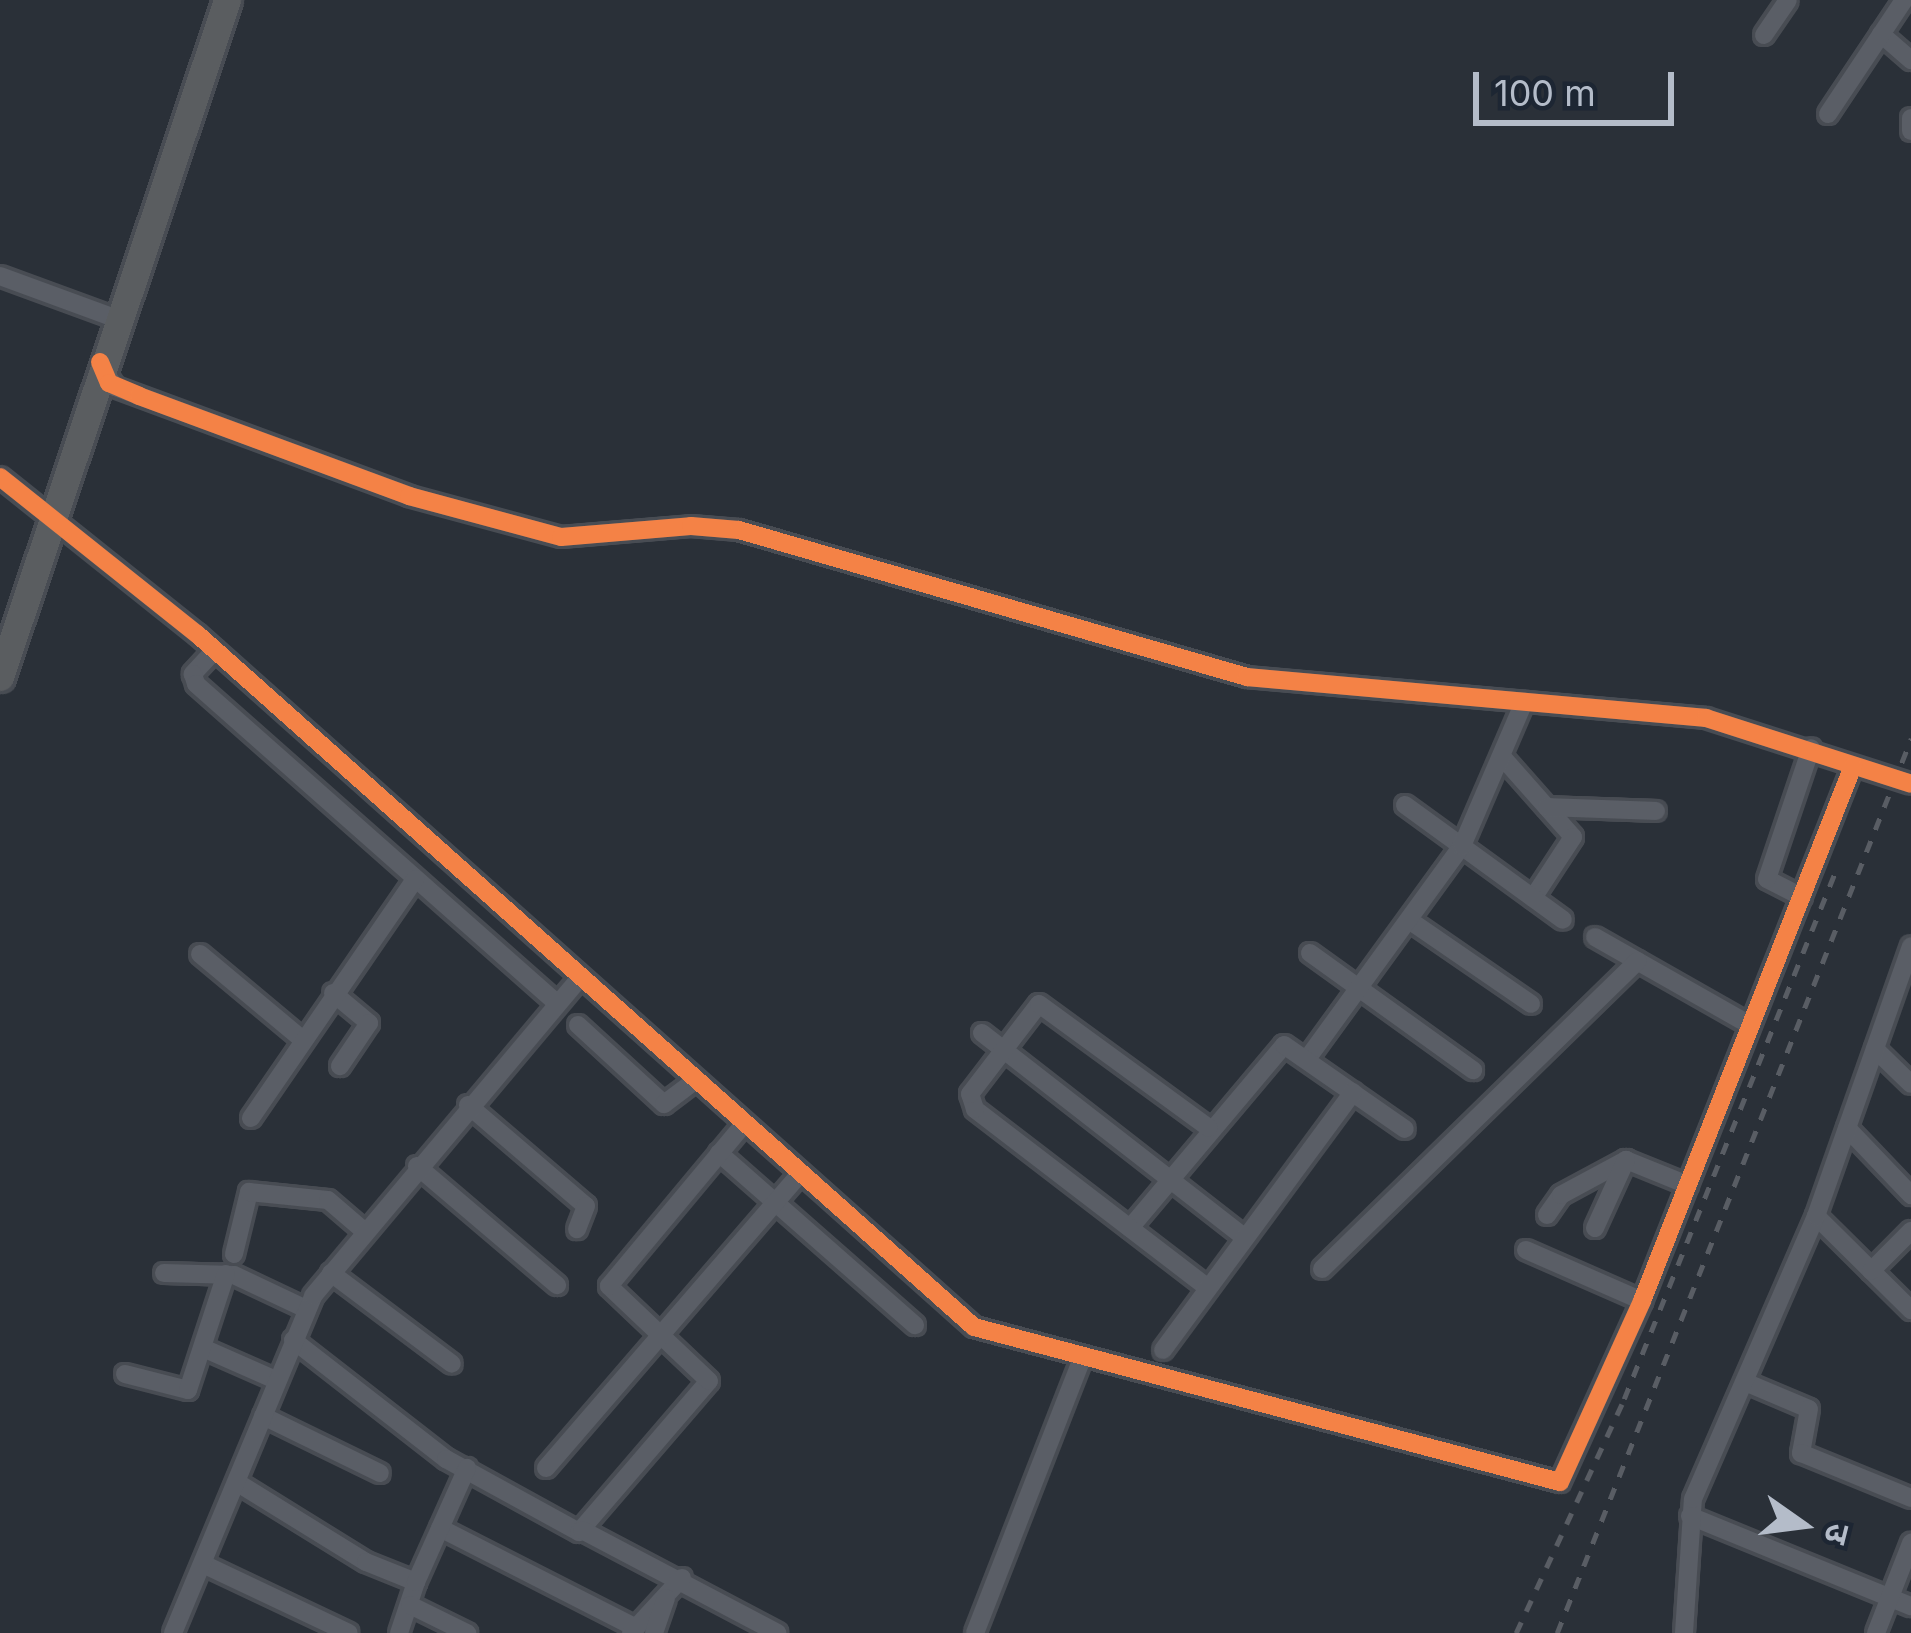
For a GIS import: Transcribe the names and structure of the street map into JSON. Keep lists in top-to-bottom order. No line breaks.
{"scale_bar":"100 m","north":"right"}
